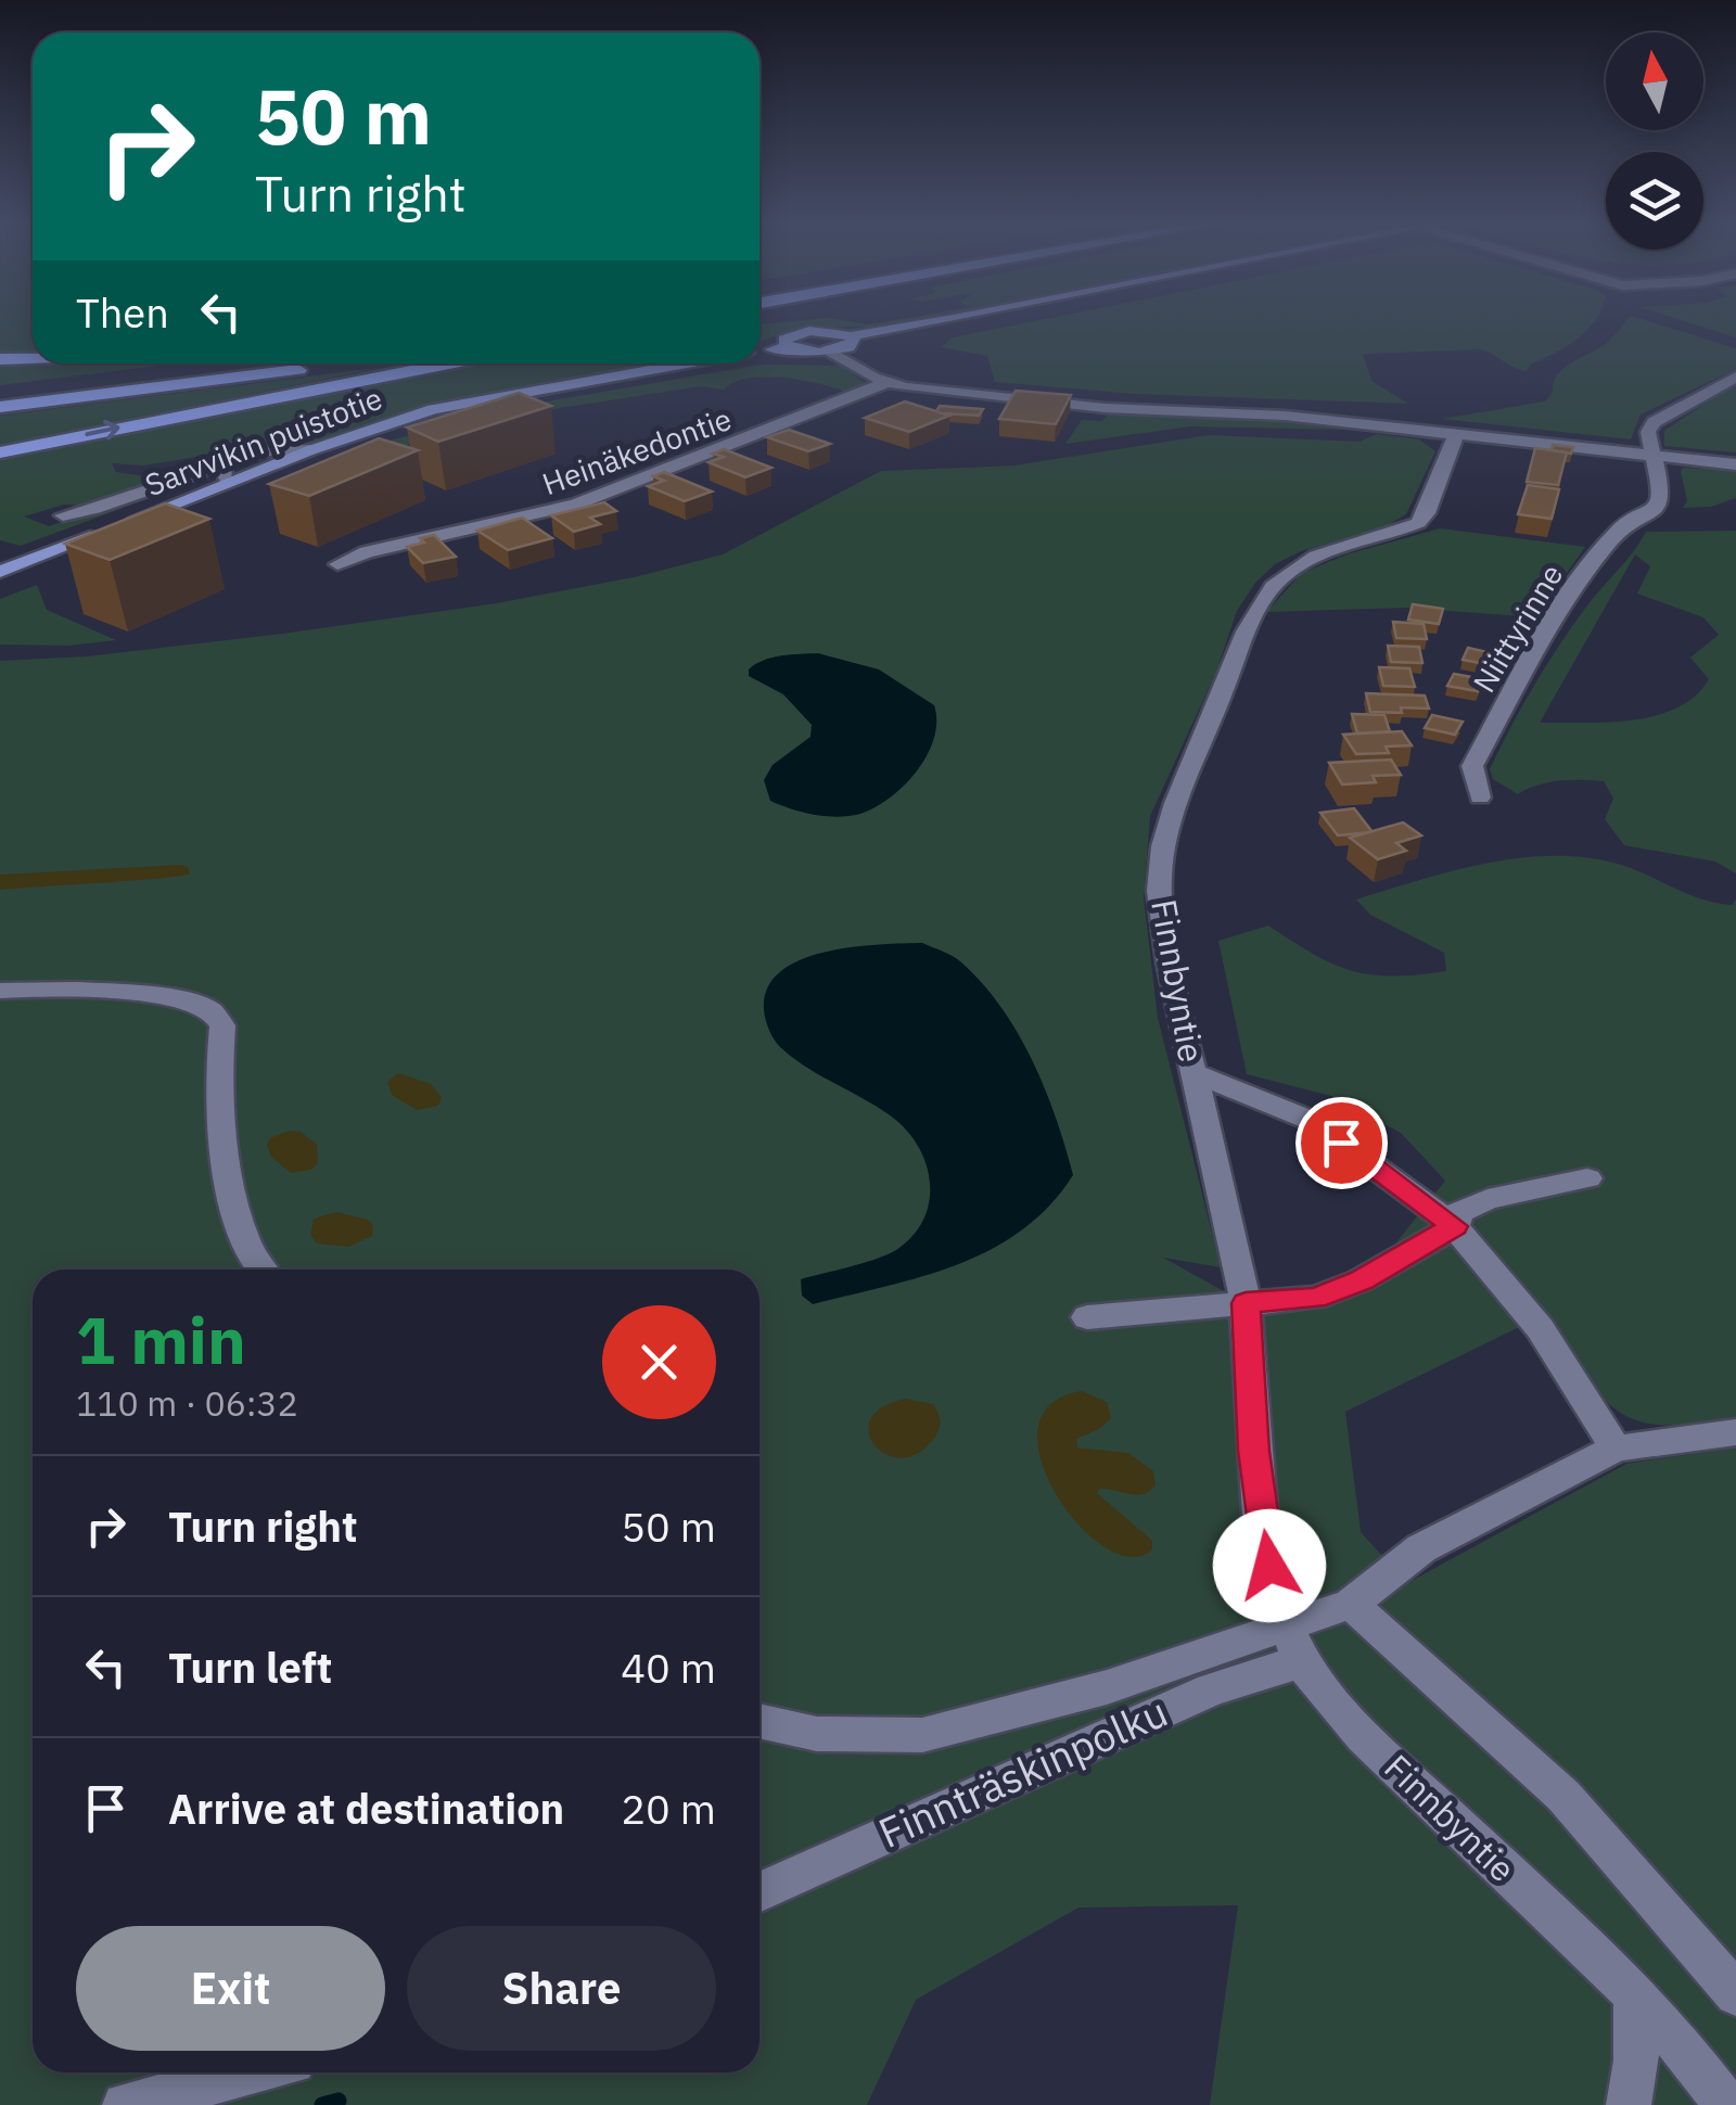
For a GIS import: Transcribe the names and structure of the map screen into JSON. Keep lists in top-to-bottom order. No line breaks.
{"streets":{"main road":["Sarvvikin puistotie"],"street":["Heinäkedontie","Niittyrinne","Finnbyntie","Finnträskinpolku"]},"crossings":[["Finnbyntie","Finnträskinpolku"]],"north":"top","page":{"turn":["50 m","Turn right"],"then":"Then","heading":["1 min","110 m · 06:32"],"list":[{"name":"Turn right","value":"50 m"},{"name":"Turn left","value":"40 m"},{"name":"Arrive at destination","value":"20 m"}],"buttons":["Exit","Share"]}}
